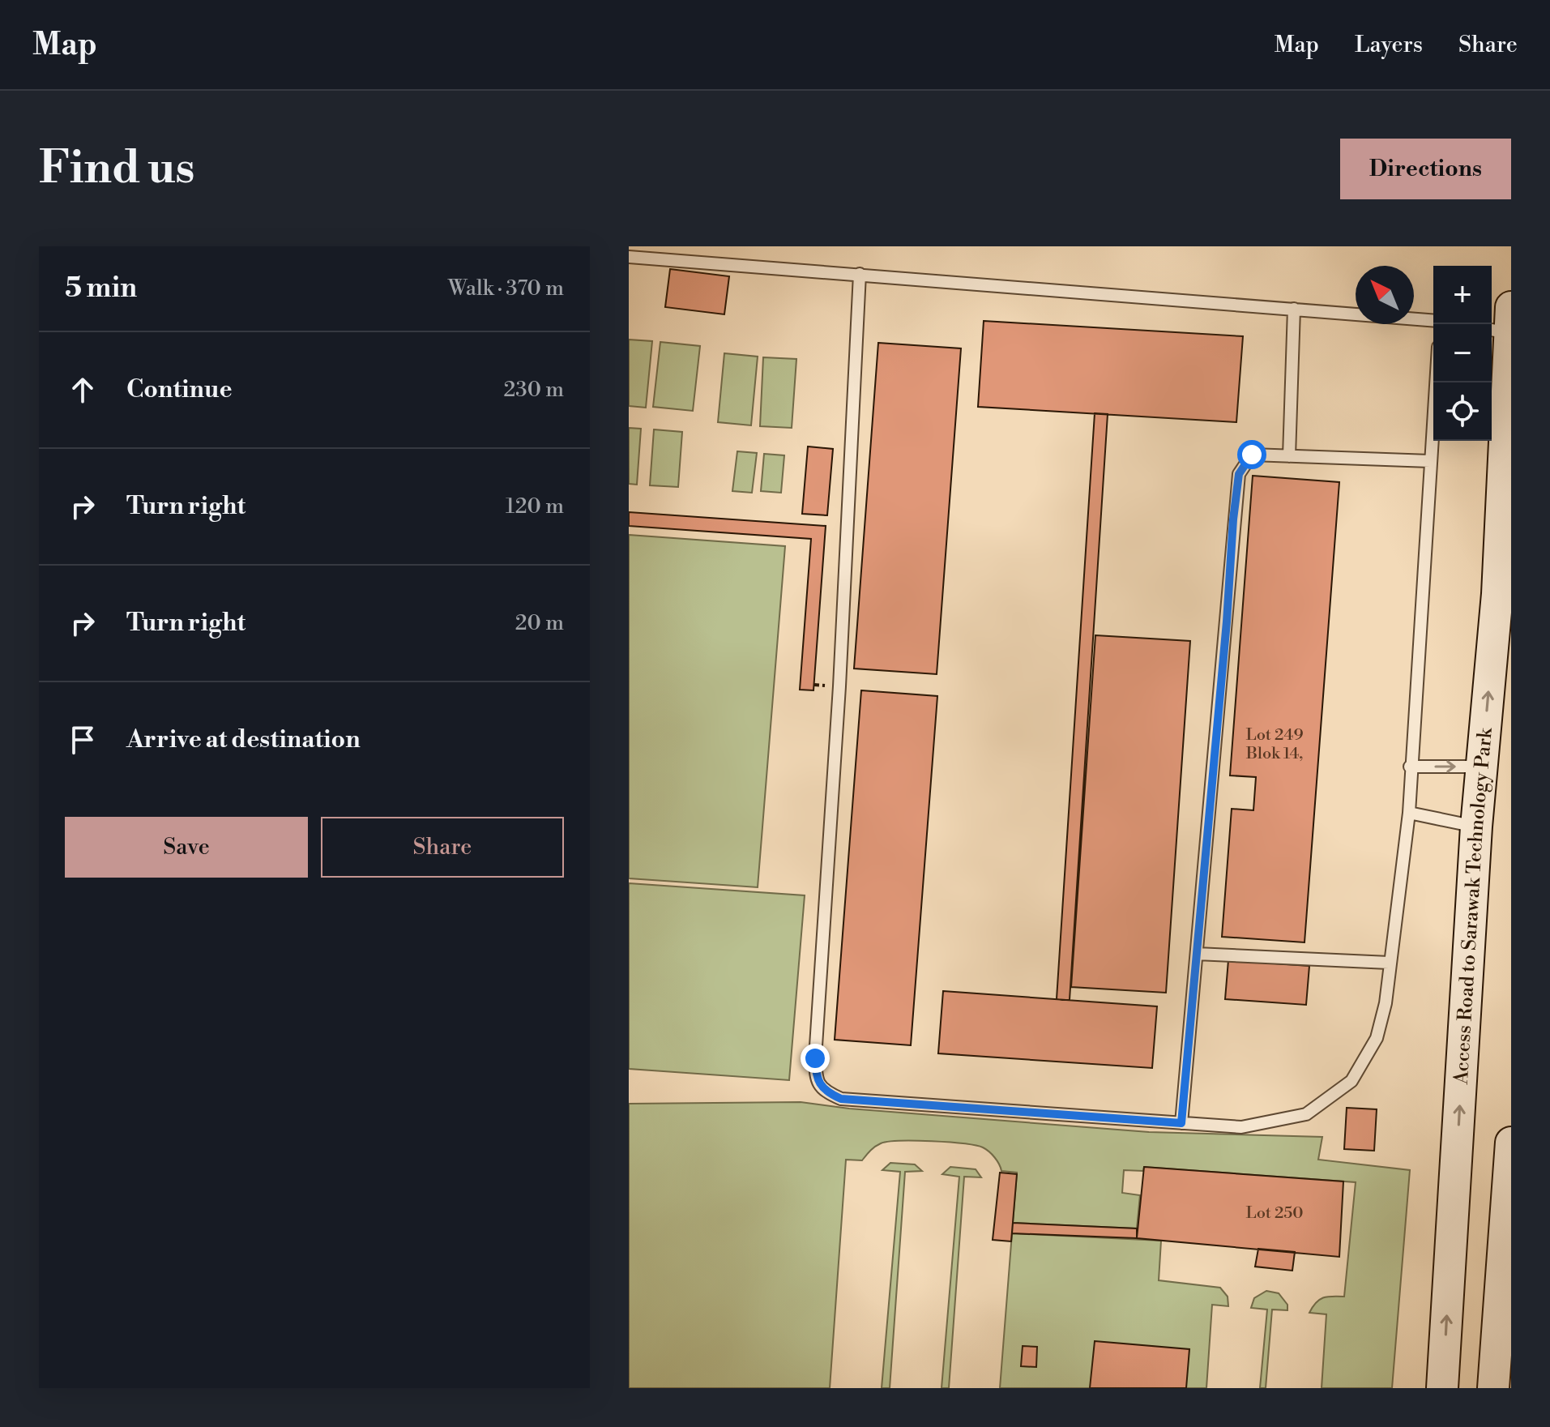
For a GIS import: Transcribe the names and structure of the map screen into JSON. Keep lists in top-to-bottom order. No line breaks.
{"streets":{"street":["Access Road to Sarawak Technology Park"]},"one_way":["Access Road to Sarawak Technology Park"],"house_numbers":["Lot 249 Blok 14,","Lot 250"],"north":"top left","page":{"header":"Map","nav":["Map","Layers","Share"],"buttons":["Directions",["Save","Share"]],"title":"Find us","heading":["5 min","Walk · 370 m"],"map_buttons":["+","−"],"list":[["Continue","230 m"],["Turn right","120 m"],["Turn right","20 m"],"Arrive at destination"]}}
